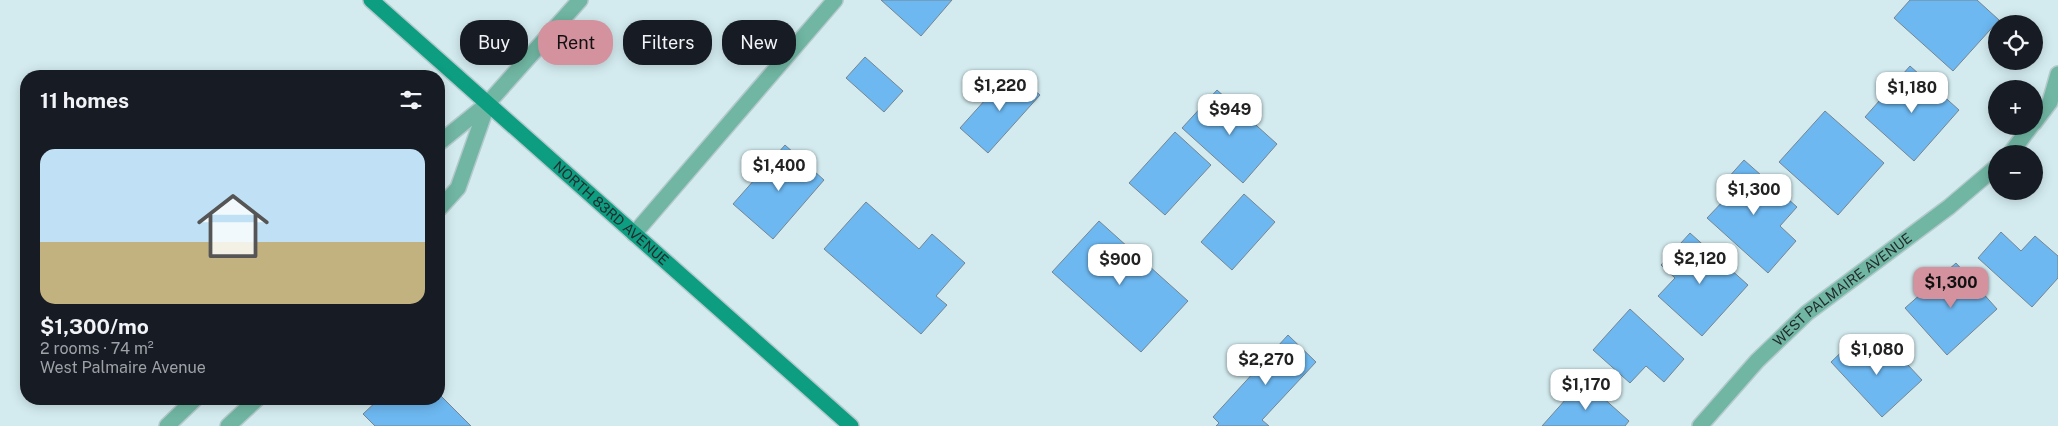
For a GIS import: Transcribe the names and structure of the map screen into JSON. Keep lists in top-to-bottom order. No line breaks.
{"streets":{"main road":["NORTH 83RD AVENUE"],"street":["WEST PALMAIRE AVENUE"]},"page":{"map_buttons":["+","−"],"chip":["Buy","Rent","Filters","New"],"price":["$1,220","$1,180","$949","$1,400","$1,300","$2,120","$900","$1,300","$1,080","$2,270","$1,170"],"heading":"11 homes","list":[{"name":"$1,300/mo","note":"2 rooms · 74 m² · West Palmaire Avenue"}]}}
